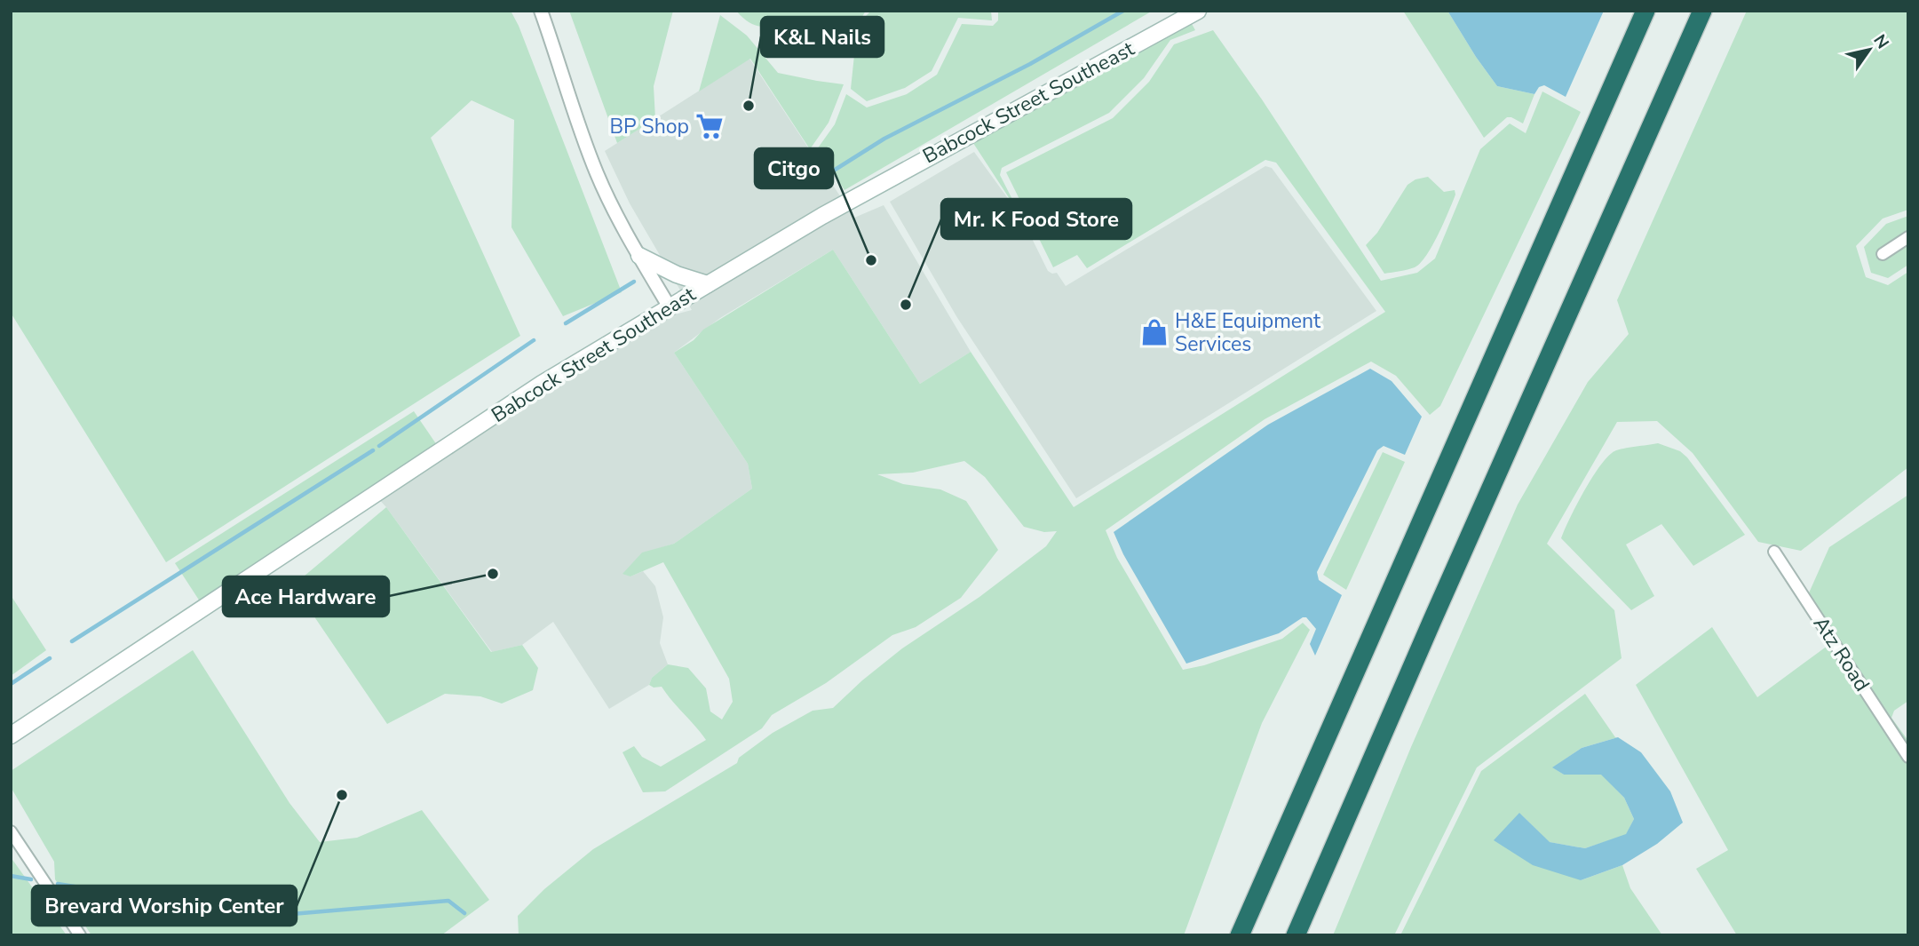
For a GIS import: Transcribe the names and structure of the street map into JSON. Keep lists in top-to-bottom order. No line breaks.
{"streets":{"main road":["Babcock Street Southeast"],"street":["Atz Road"]},"places":{"other":["K&L Nails","Citgo","Mr. K Food Store","Ace Hardware","Brevard Worship Center"],"supermarket":["BP Shop"],"shop":["H&E Equipment Services"]},"north":"top right"}
